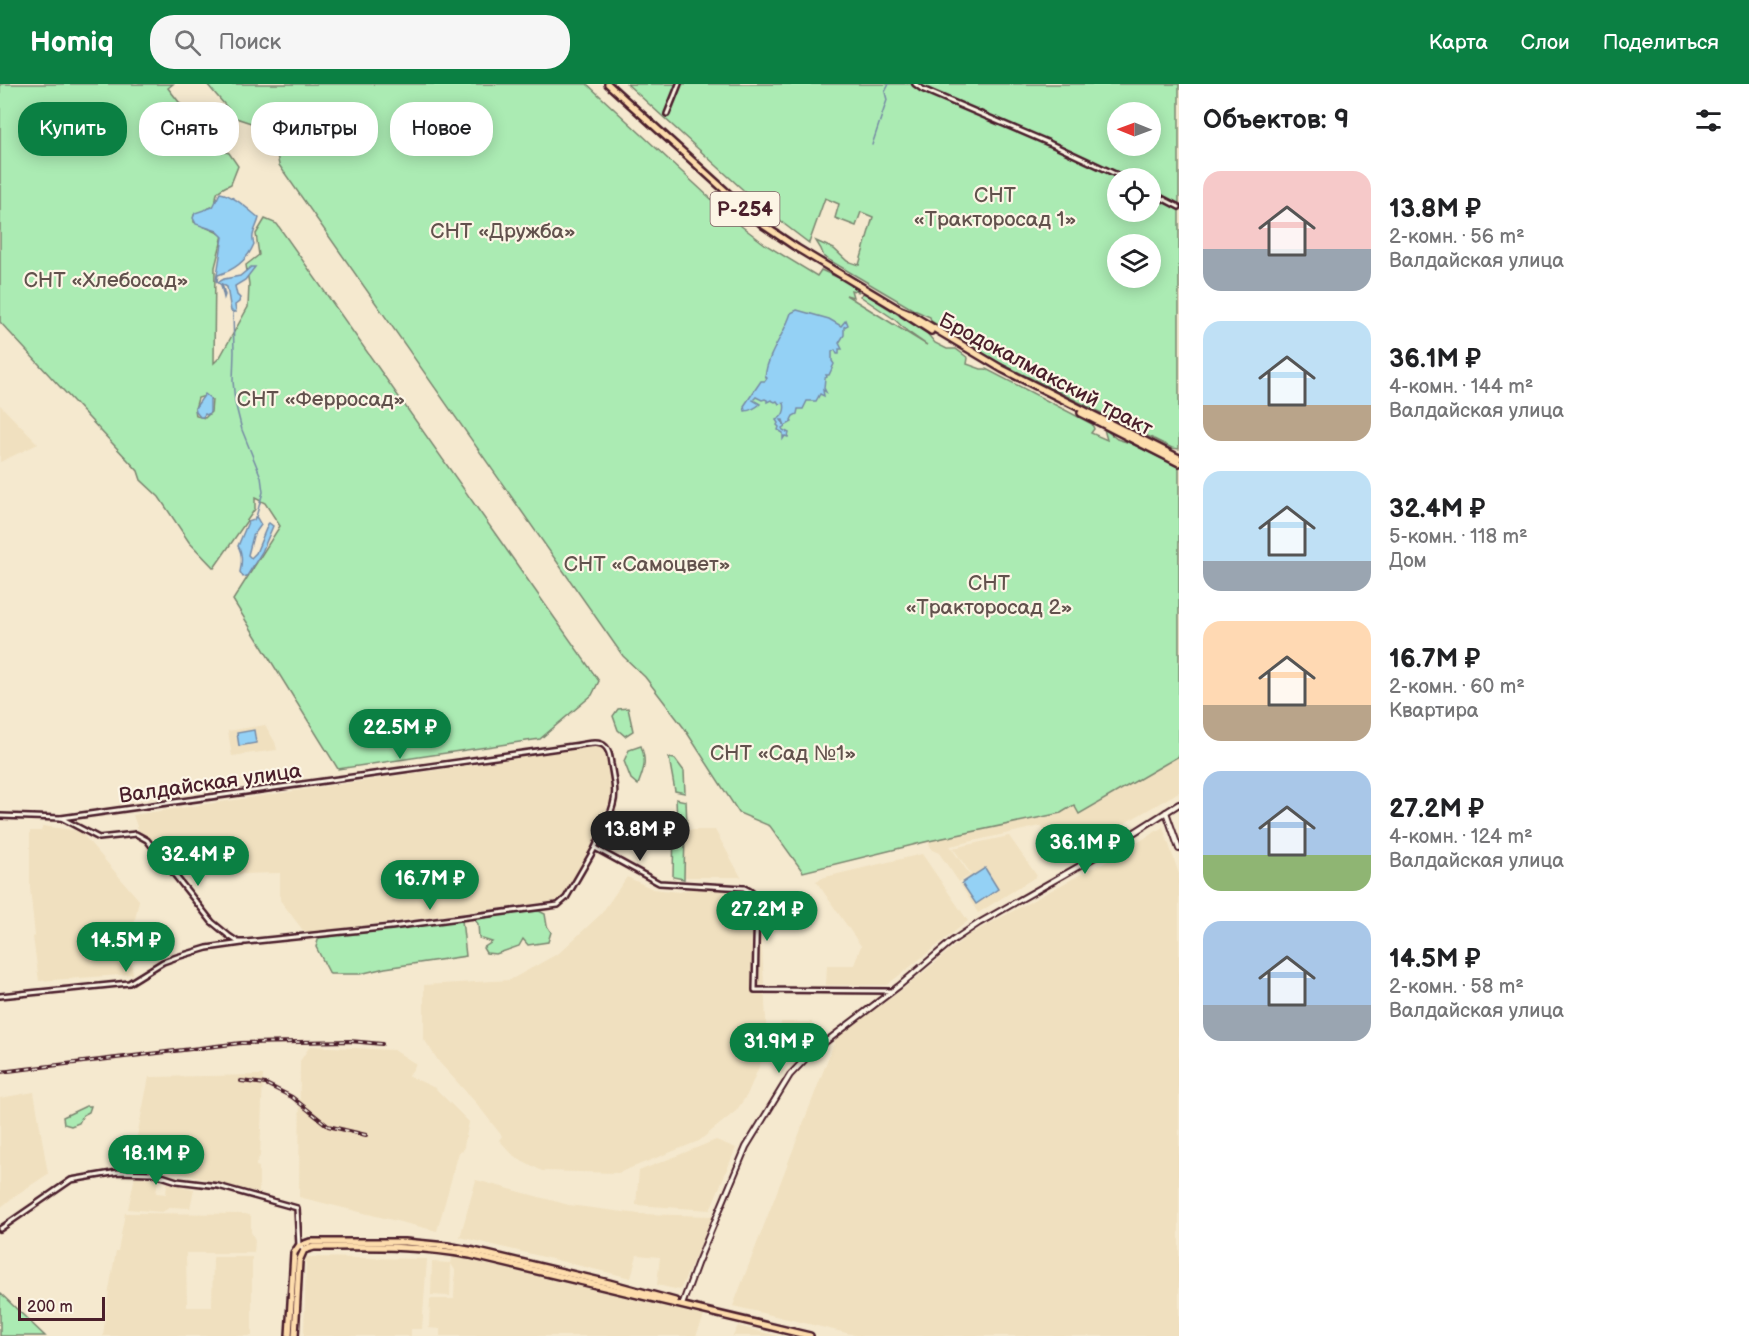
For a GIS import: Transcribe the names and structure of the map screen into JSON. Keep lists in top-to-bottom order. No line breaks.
{"streets":{"main road":["Р-254","Бродокалмакский тракт"],"street":["Валдайская улица"]},"parks":["СНТ «Тракторосад 1»","СНТ «Дружба»","СНТ «Хлебосад»","СНТ «Ферросад»","СНТ «Самоцвет»","СНТ «Тракторосад 2»","СНТ «Сад №1»"],"scale_bar":"200 m","north":"left","page":{"header":"Homiq","search":"Поиск","nav":["Карта","Слои","Поделиться"],"heading":"Объектов: 9","chip":["Купить","Снять","Фильтры","Новое"],"list":[{"name":"13.8M ₽","note":"2-комн. · 56 m² · Валдайская улица"},{"name":"36.1M ₽","note":"4-комн. · 144 m² · Валдайская улица"},{"name":"32.4M ₽","note":"5-комн. · 118 m² · Дом"},{"name":"16.7M ₽","note":"2-комн. · 60 m² · Квартира"},{"name":"27.2M ₽","note":"4-комн. · 124 m² · Валдайская улица"},{"name":"14.5M ₽","note":"2-комн. · 58 m² · Валдайская улица"}],"price":["22.5M ₽","13.8M ₽","36.1M ₽","32.4M ₽","16.7M ₽","27.2M ₽","14.5M ₽","31.9M ₽","18.1M ₽"],"scale":"200 m"}}
